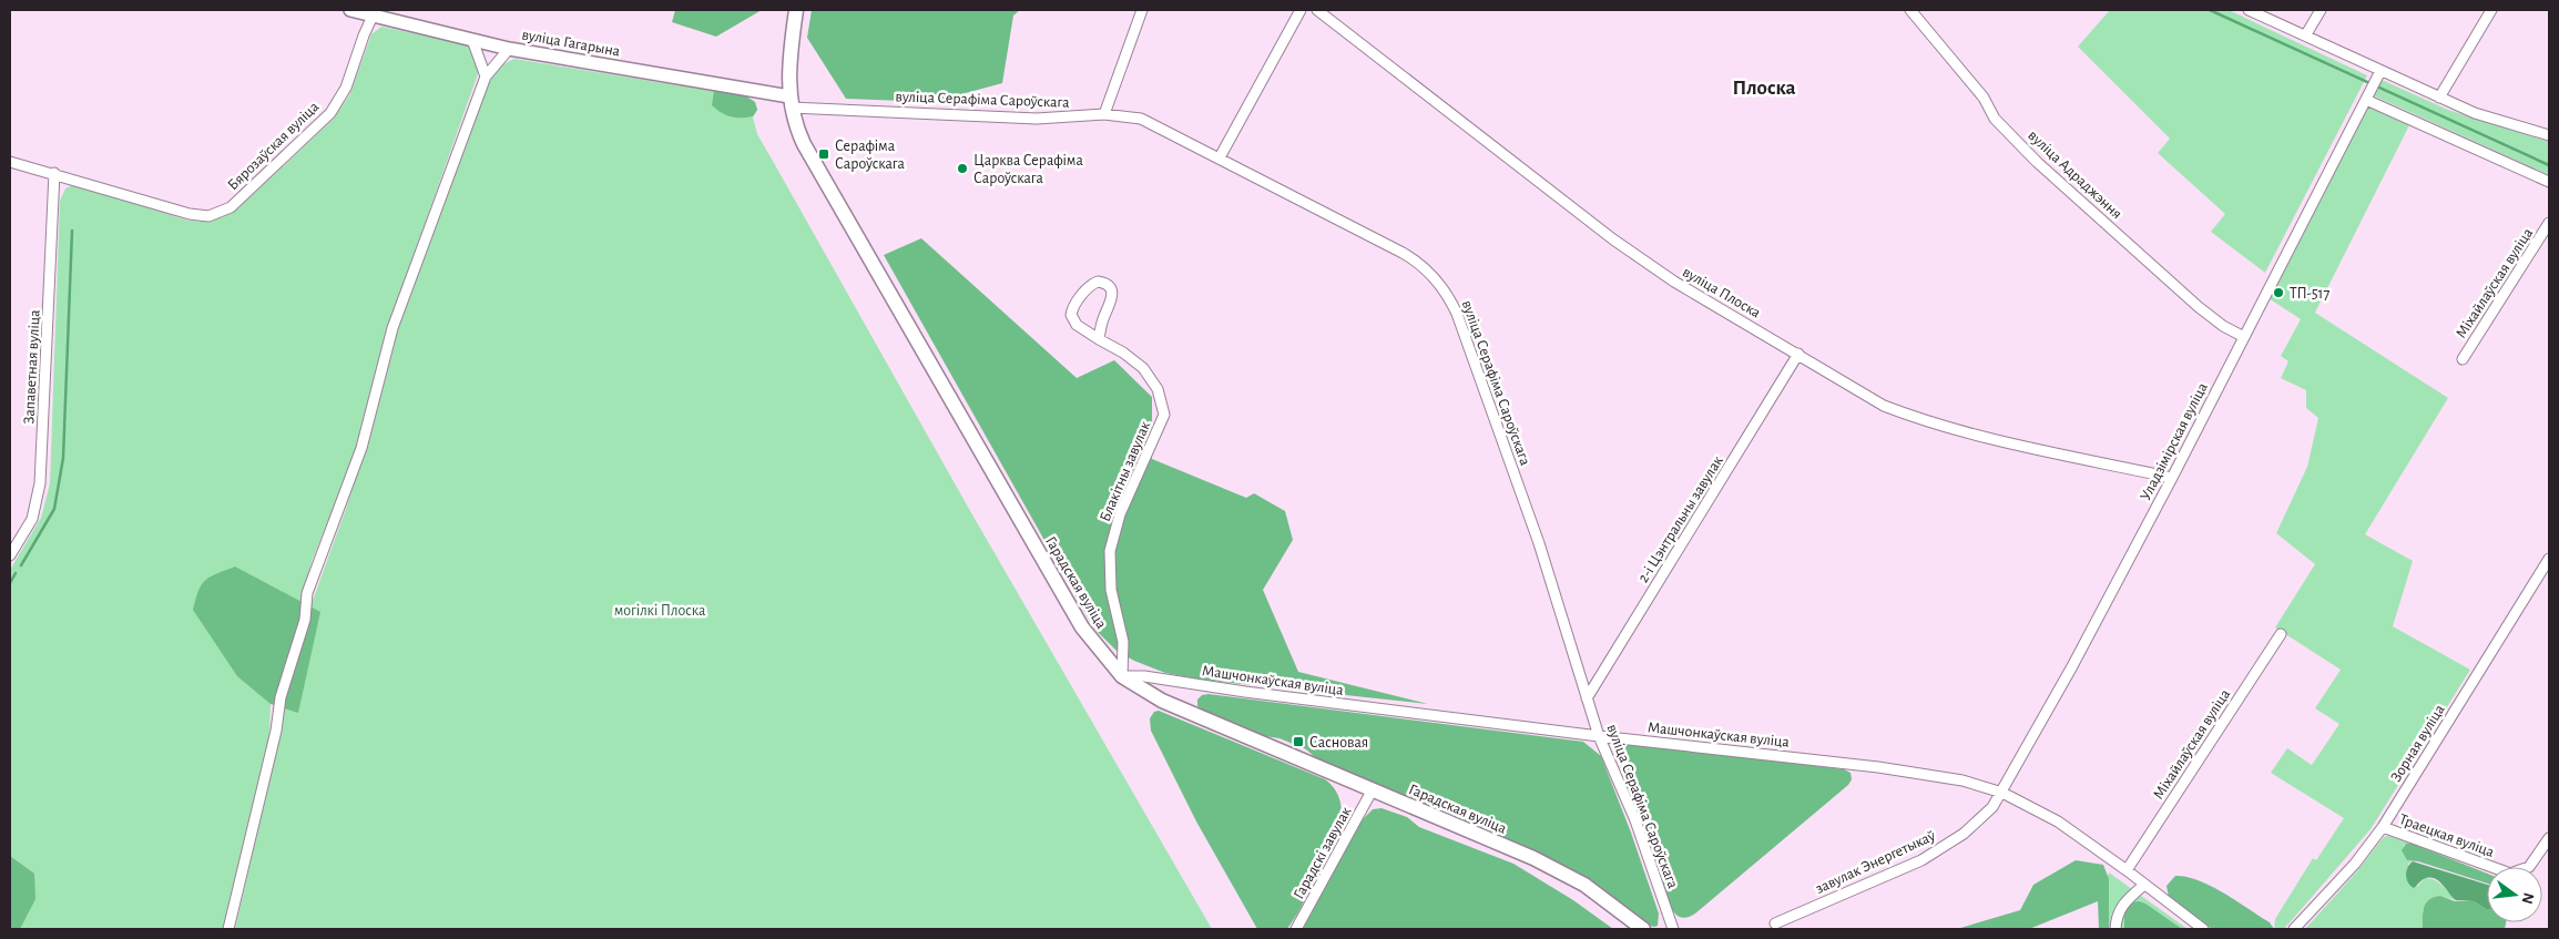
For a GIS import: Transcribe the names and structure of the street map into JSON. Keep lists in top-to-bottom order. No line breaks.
{"streets":{"main road":["Гарадская вуліца"],"street":["вуліца Гагарына","вуліца Серафіма Сароўскага","Бярозаўская вуліца","вуліца Адраджэння","Міхайлаўская вуліца","вуліца Плоска","Запаветная вуліца","Уладзімірская вуліца","Блакітны завулак","2-і Цэнтральны завулак","Машчонкаўская вуліца","Зорная вуліца","Траецкая вуліца","Гарадскі завулак","завулак Энергетыкаў"]},"crossings":[["вуліца Гагарына","вуліца Серафіма Сароўскага"],["вуліца Гагарына","Бярозаўская вуліца"],["вуліца Гагарына","Гарадская вуліца"],["вуліца Серафіма Сароўскага","2-і Цэнтральны завулак"],["вуліца Серафіма Сароўскага","Гарадская вуліца"],["вуліца Серафіма Сароўскага","Машчонкаўская вуліца"],["Бярозаўская вуліца","Запаветная вуліца"],["вуліца Адраджэння","Уладзімірская вуліца"],["Міхайлаўская вуліца","Машчонкаўская вуліца"],["вуліца Плоска","Уладзімірская вуліца"],["вуліца Плоска","2-і Цэнтральны завулак"],["Уладзімірская вуліца","Машчонкаўская вуліца"],["Уладзімірская вуліца","завулак Энергетыкаў"],["Блакітны завулак","Гарадская вуліца"],["Блакітны завулак","Машчонкаўская вуліца"],["Гарадская вуліца","Машчонкаўская вуліца"],["Гарадская вуліца","Гарадскі завулак"],["Машчонкаўская вуліца","завулак Энергетыкаў"],["Зорная вуліца","Траецкая вуліца"]],"districts":["Плоска"],"parks":["могілкі Плоска"],"places":{"transit":["Серафіма Сароўскага","Сасновая"],"other":["Царква Серафіма Сароўскага","ТП-517"]},"north":"right"}
